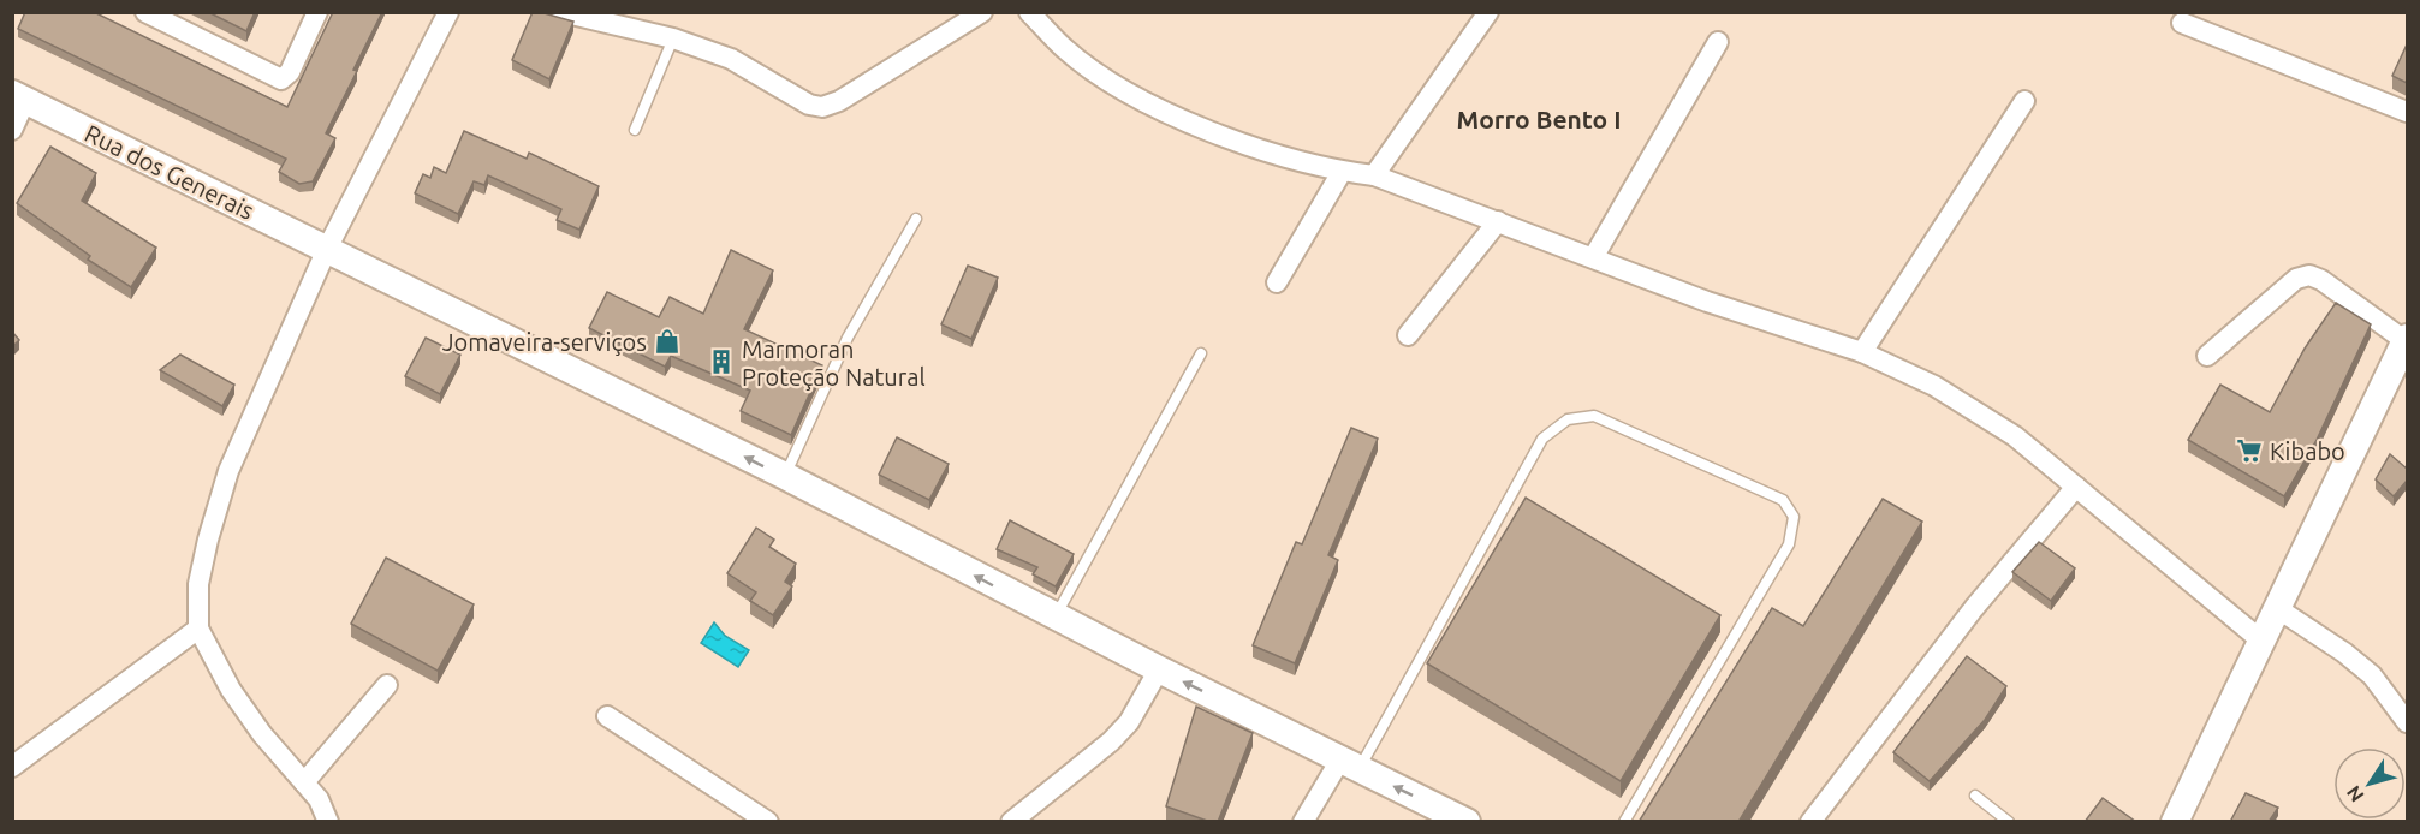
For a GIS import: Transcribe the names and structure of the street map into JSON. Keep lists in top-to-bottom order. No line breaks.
{"streets":{"street":["Rua dos Generais"]},"one_way":["Rua dos Generais"],"districts":["Morro Bento I"],"places":{"shop":["Jomaveira-serviços"],"building":["Marmoran Proteção Natural"],"supermarket":["Kibabo"]},"north":"bottom left"}
